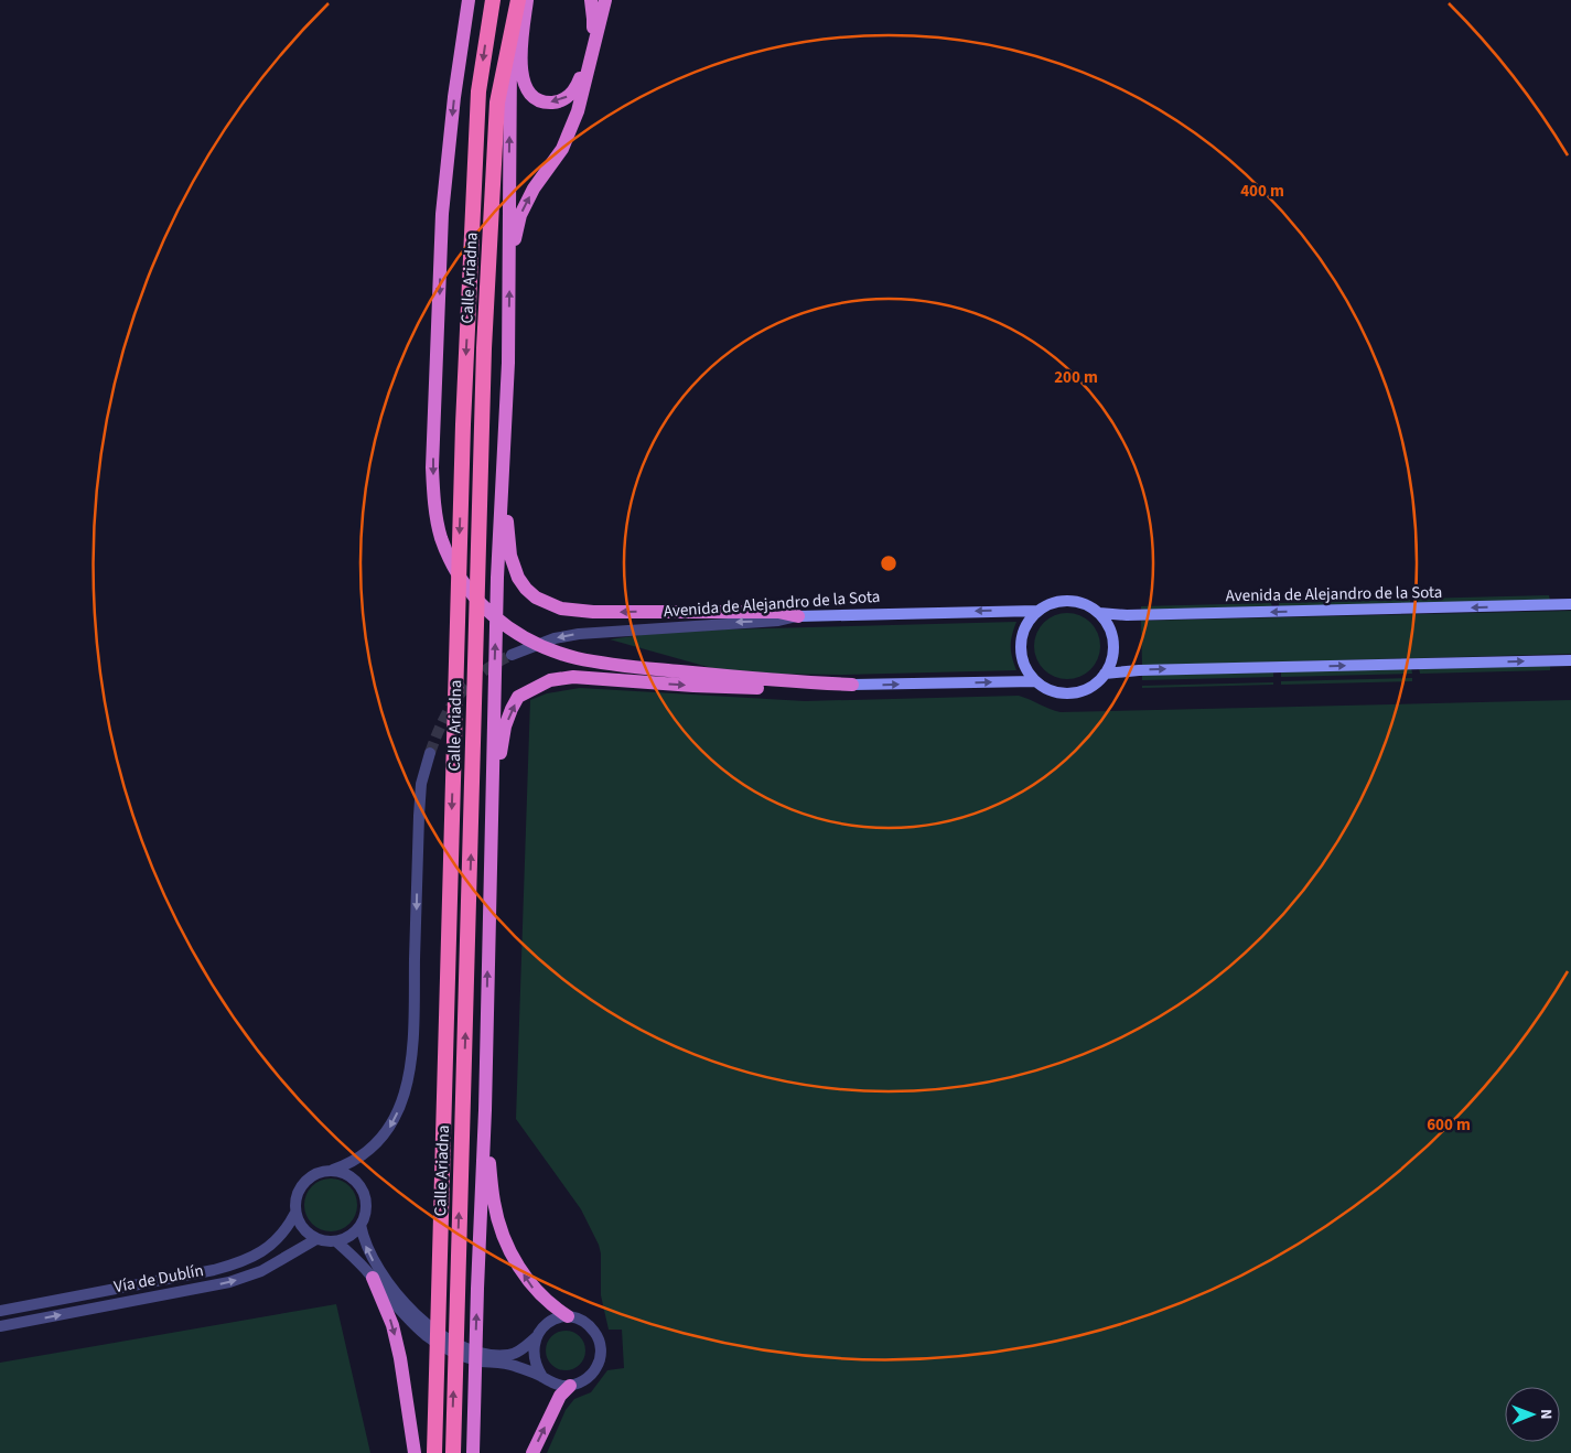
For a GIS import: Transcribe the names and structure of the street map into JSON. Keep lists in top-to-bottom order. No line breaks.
{"streets":{"highway":["Calle Ariadna"],"main road":["Avenida de Alejandro de la Sota"],"street":["Vía de Dublín"]},"north":"right","rings":["400 m","200 m","600 m"]}
